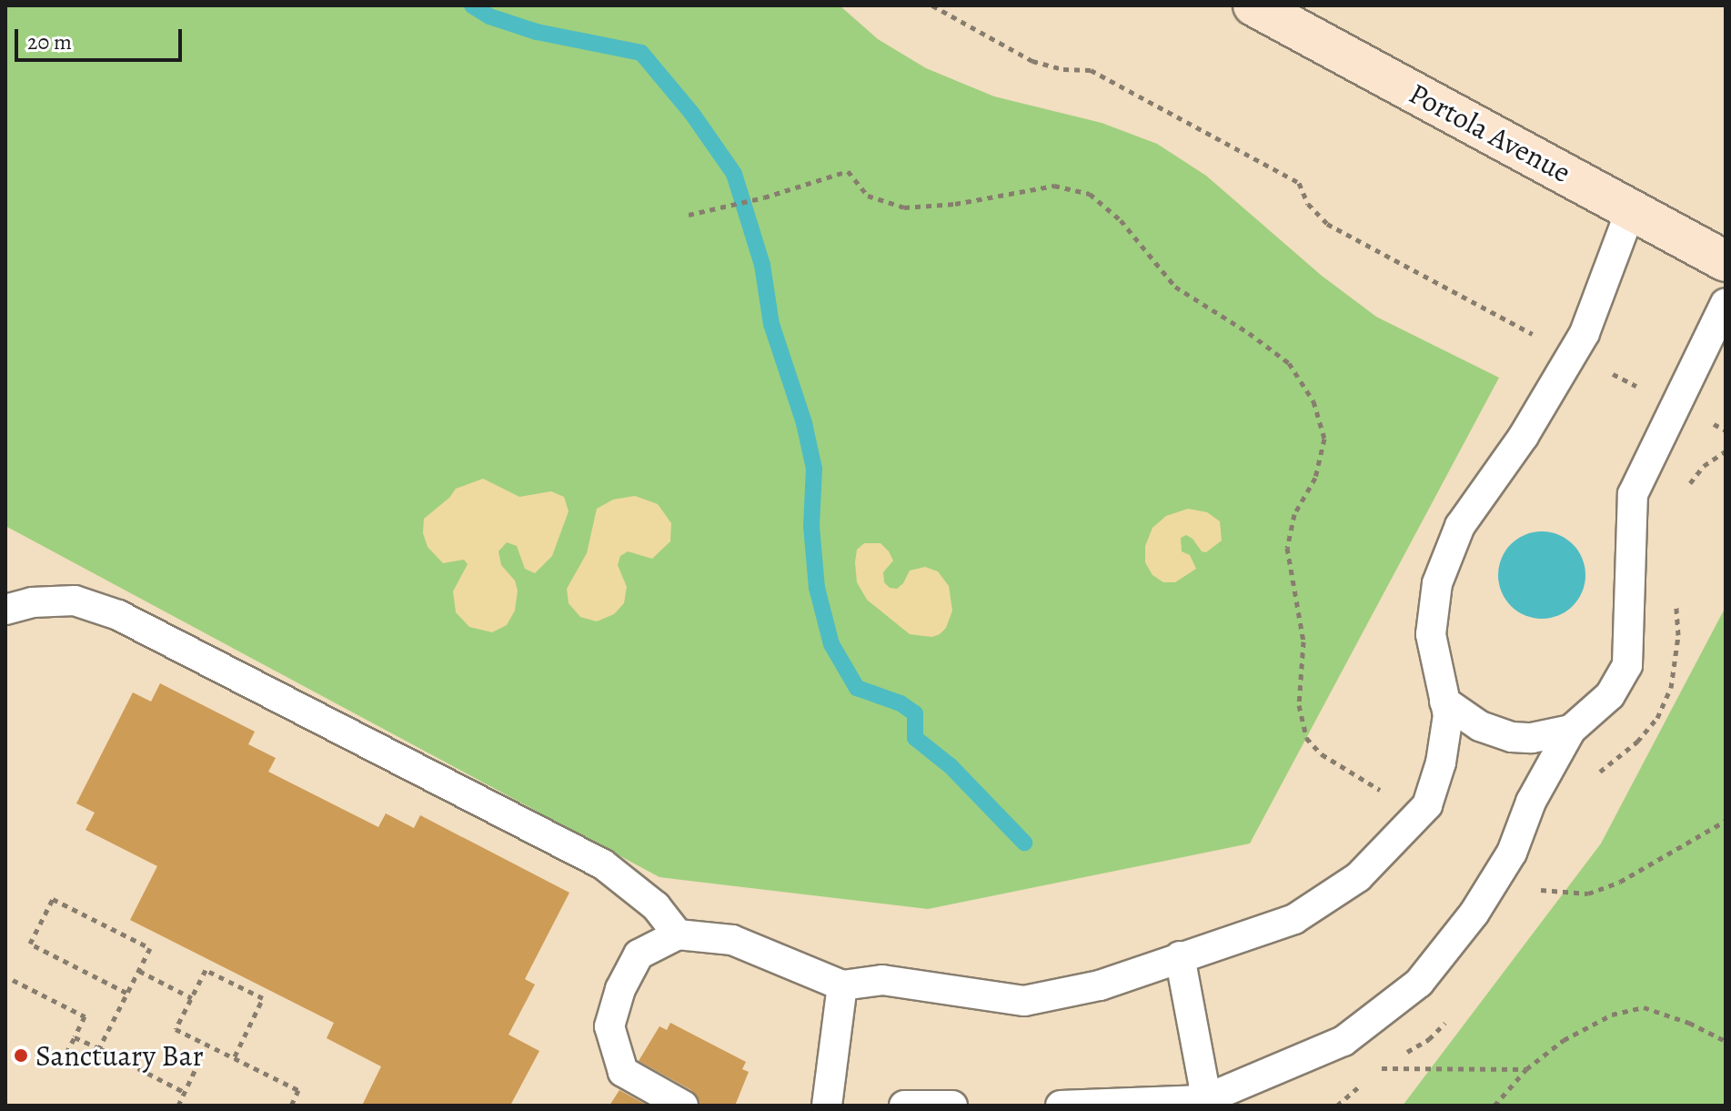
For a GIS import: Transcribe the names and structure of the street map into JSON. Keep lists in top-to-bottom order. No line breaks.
{"streets":{"main road":["Portola Avenue"]},"places":["Sanctuary Bar"],"scale_bar":"20 m"}
